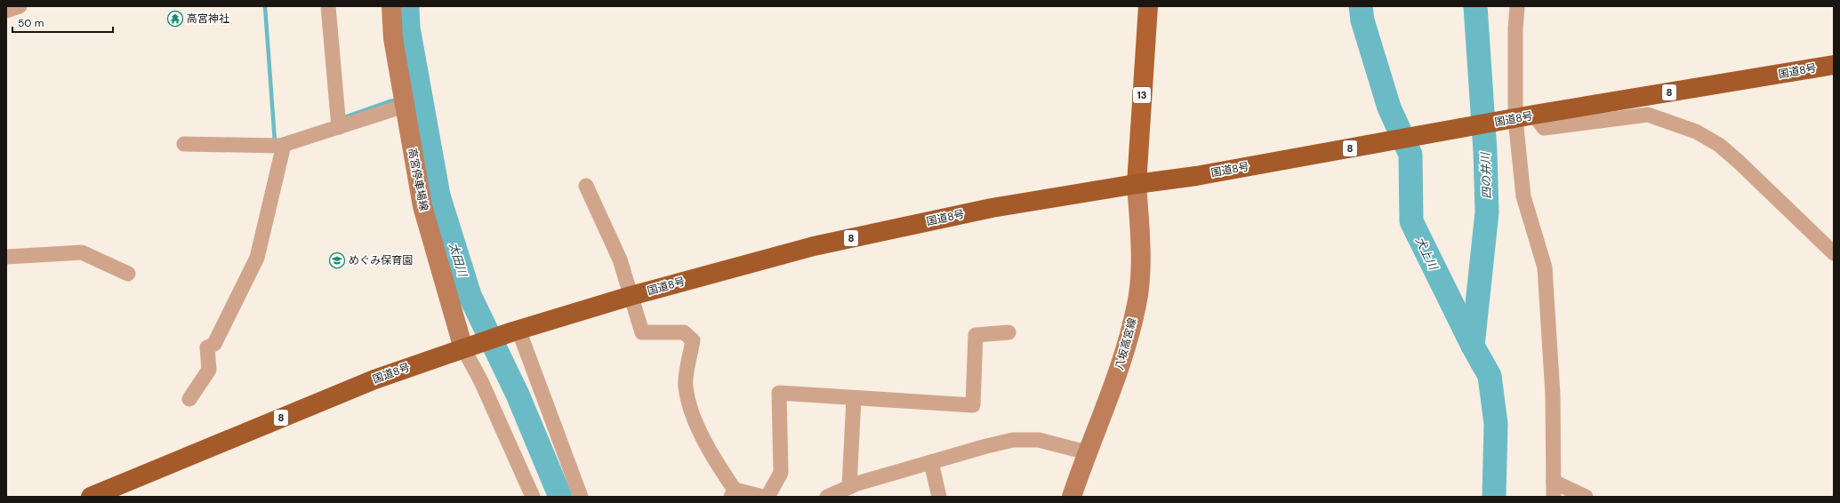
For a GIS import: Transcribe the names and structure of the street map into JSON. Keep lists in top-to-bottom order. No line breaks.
{"streets":{"highway":["国道8号","8"],"main road":["13","高宮停車場線","八坂高宮線"]},"crossings":[["国道8号","13"],["国道8号","高宮停車場線"],["国道8号","八坂高宮線"],["13","八坂高宮線"]],"water":["四の井川","犬上川","太田川"],"places":{"temple":["高宮神社"],"school or university":["めぐみ保育園"]},"scale_bar":"50 m"}
